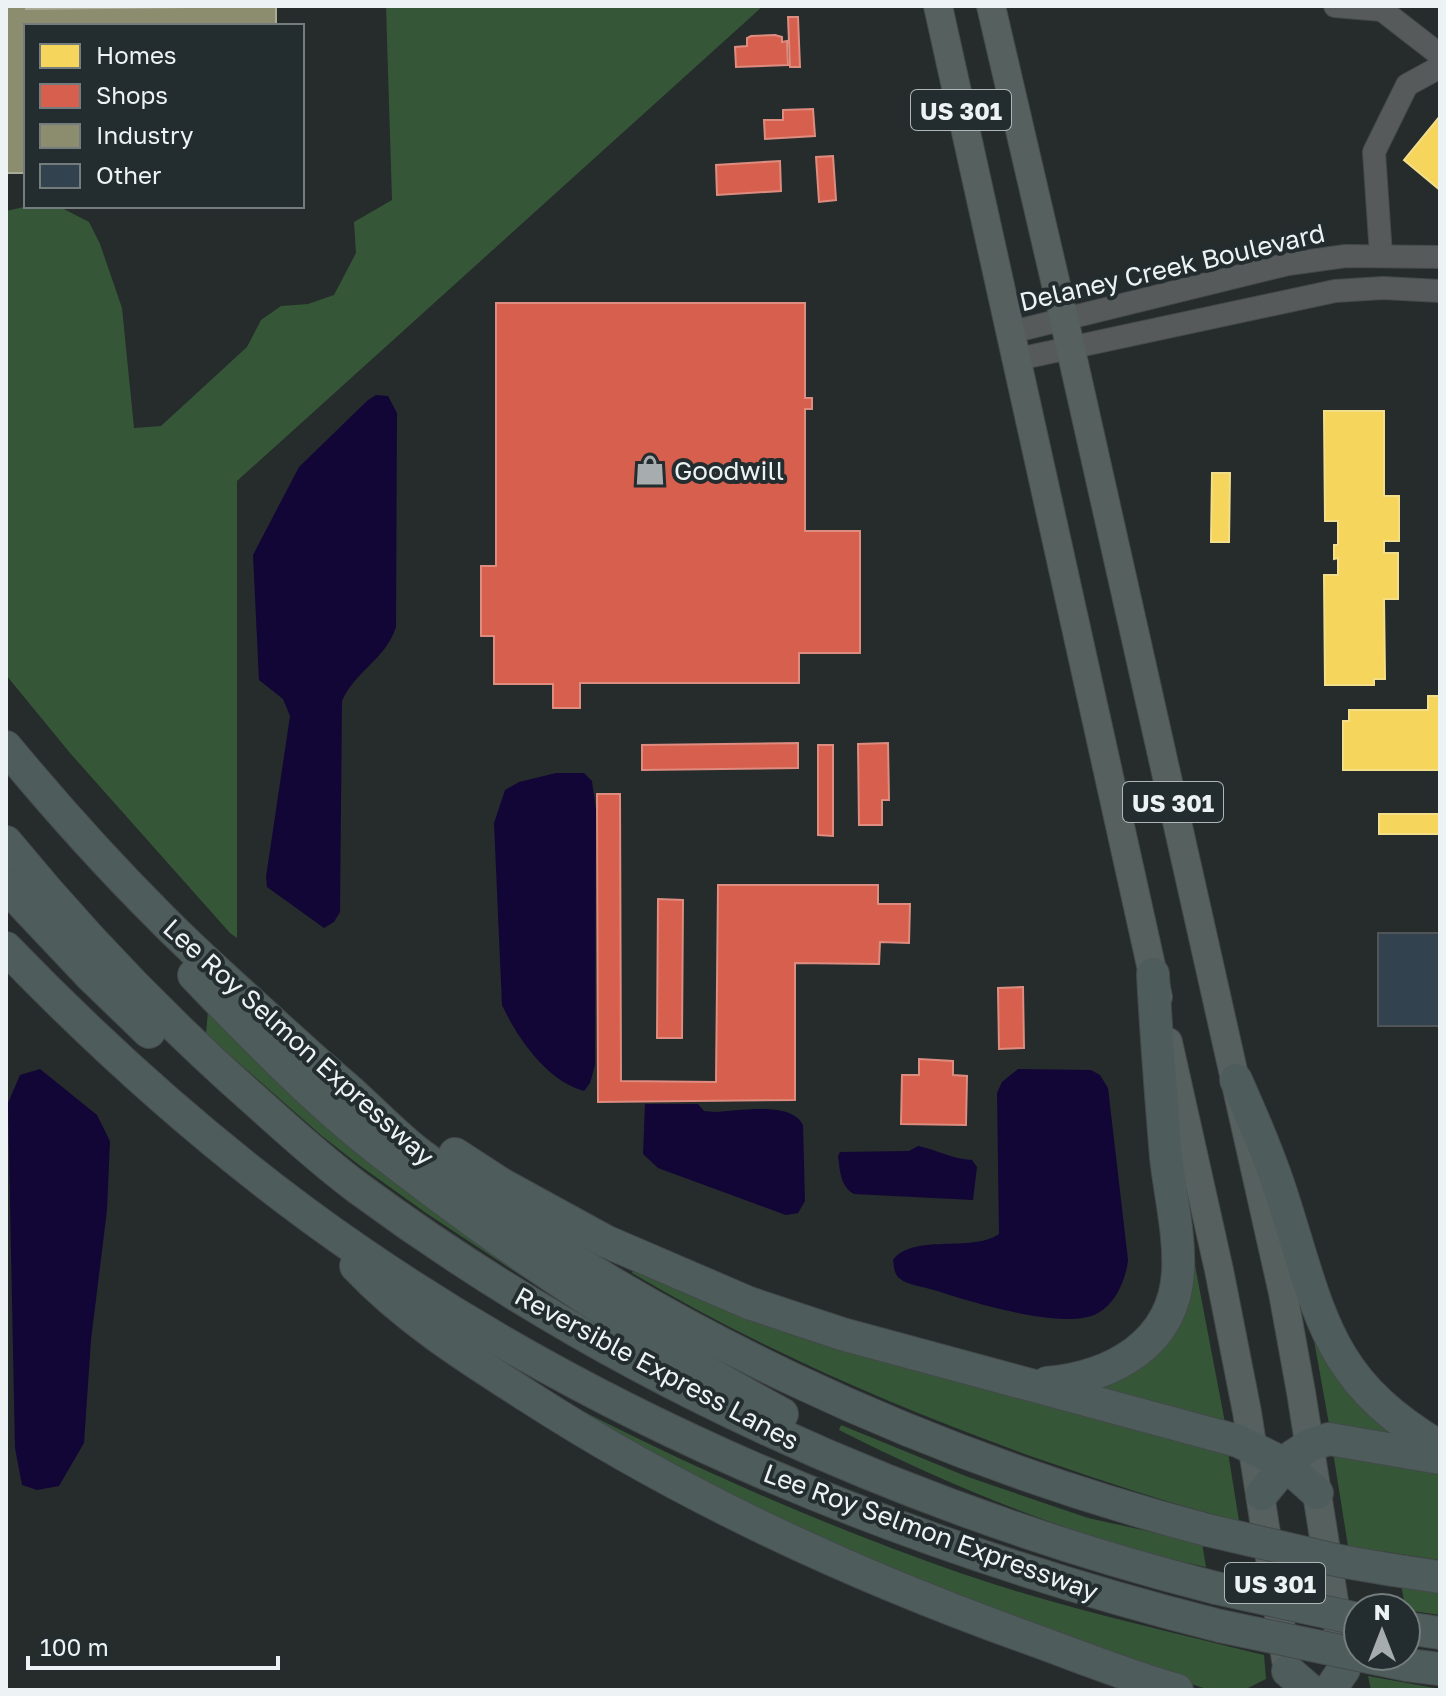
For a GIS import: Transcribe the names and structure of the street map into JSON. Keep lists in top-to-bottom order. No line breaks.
{"streets":{"highway":["Lee Roy Selmon Expressway","Reversible Express Lanes"],"main road":["US 301"],"street":["Delaney Creek Boulevard"]},"crossings":[["US 301","Delaney Creek Boulevard"]],"places":{"shop":["Goodwill"]},"legend":["Homes","Shops","Industry","Other"],"scale_bar":"100 m","north":"top"}
